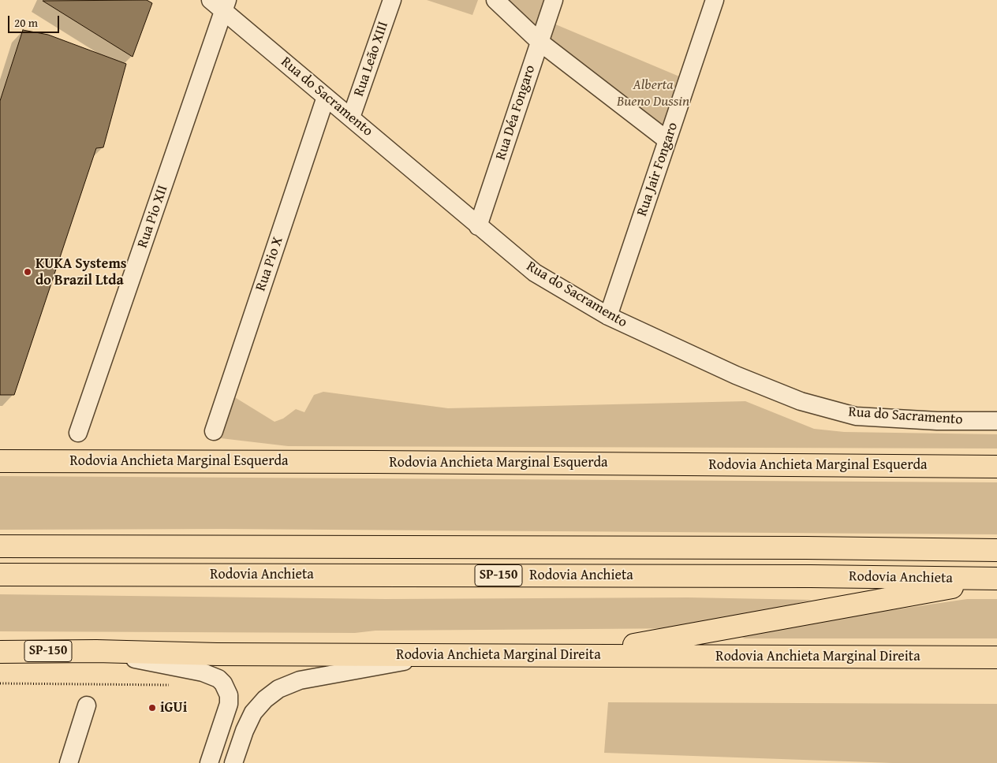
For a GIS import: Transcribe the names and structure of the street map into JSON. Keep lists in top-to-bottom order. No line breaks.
{"streets":{"highway":["Rodovia Anchieta Marginal Esquerda","Rodovia Anchieta","SP-150","Rodovia Anchieta Marginal Direita"],"street":["Rua Leão XIII","Rua do Sacramento","Rua Déa Fongaro","Rua Jair Fongaro","Rua Pio XII","Rua Pio X"]},"crossings":[["Rua Leão XIII","Rua do Sacramento"],["Rua do Sacramento","Rua Déa Fongaro"],["Rua do Sacramento","Rua Jair Fongaro"],["Rua do Sacramento","Rua Pio XII"],["Rua do Sacramento","Rua Pio X"]],"parks":["Alberta Bueno Dussin"],"places":["KUKA Systems do Brazil Ltda","iGUi"],"scale_bar":"20 m"}
